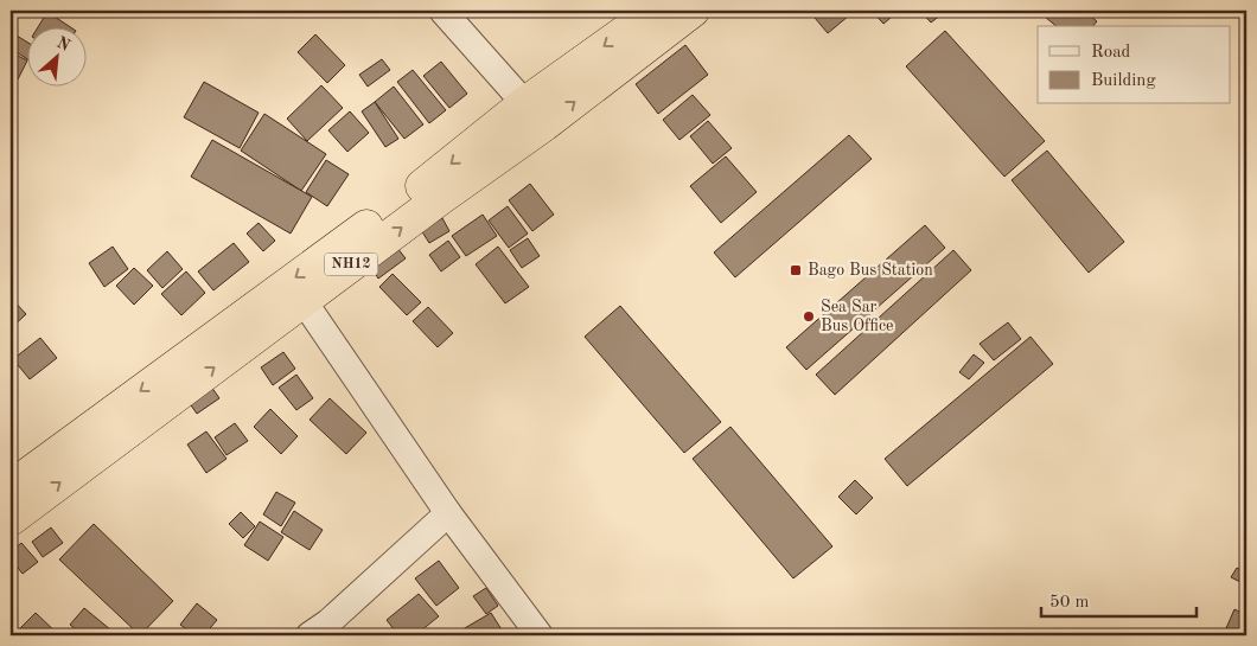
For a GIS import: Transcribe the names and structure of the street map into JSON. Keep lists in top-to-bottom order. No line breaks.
{"streets":{"highway":["NH12"]},"places":{"transit":["Bago Bus Station"],"other":["Sea Sar Bus Office"]},"legend":["Road","Building"],"scale_bar":"50 m","north":"top right"}
